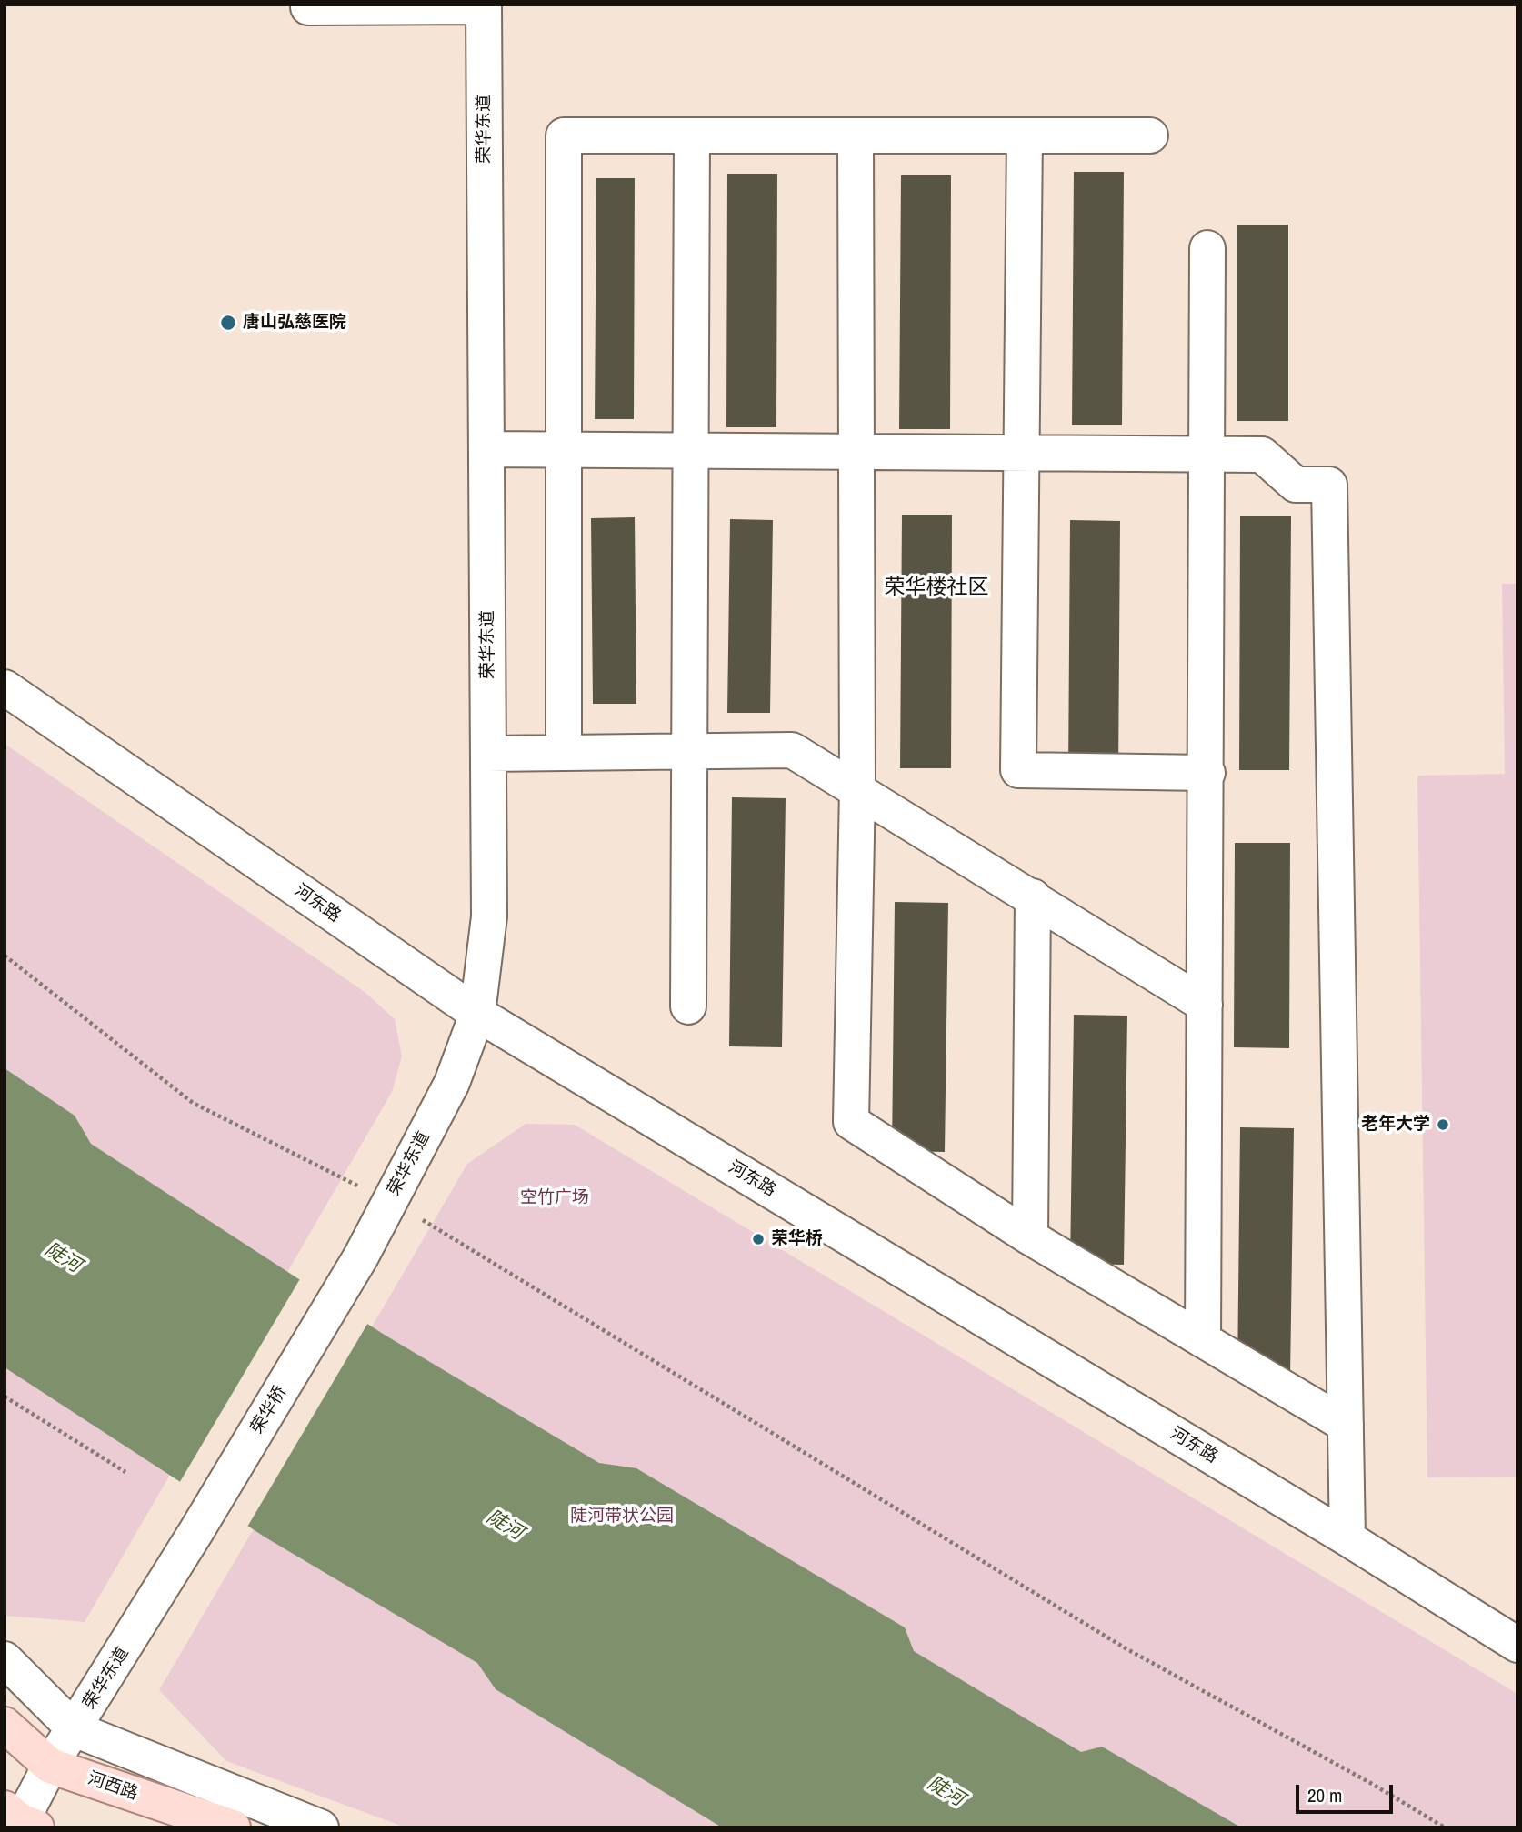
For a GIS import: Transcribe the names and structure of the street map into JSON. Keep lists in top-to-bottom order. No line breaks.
{"streets":{"main road":["河西路"],"street":["荣华东道","河东路","荣华桥"]},"crossings":[["荣华东道","河东路"],["荣华东道","荣华桥"],["荣华东道","河西路"]],"districts":["荣华楼社区"],"water":["陡河"],"parks":["空竹广场","陡河带状公园"],"places":["唐山弘慈医院","老年大学","荣华桥"],"scale_bar":"20 m"}
